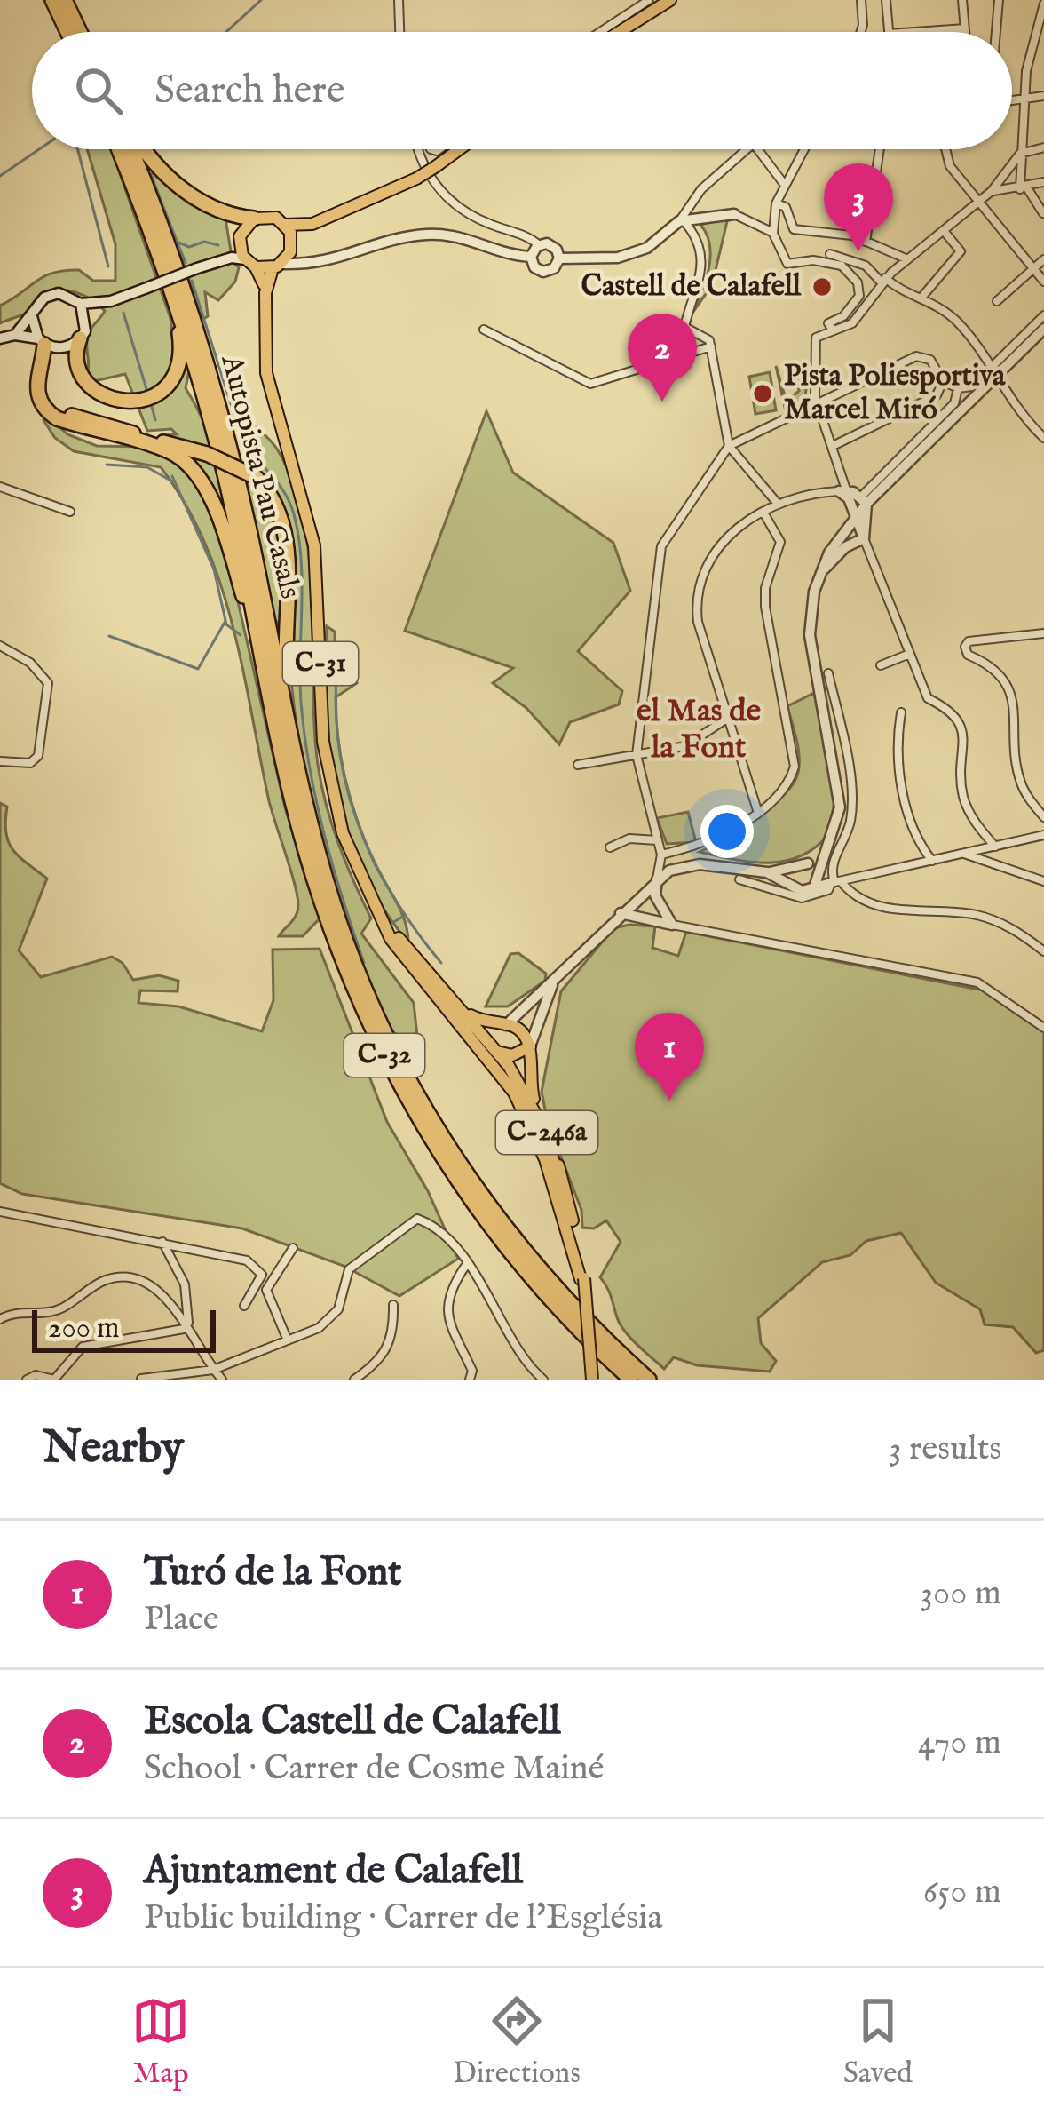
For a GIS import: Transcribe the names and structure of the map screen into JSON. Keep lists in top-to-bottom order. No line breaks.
{"streets":{"highway":["Autopista Pau Casals","C-32"],"main road":["C-31","C-246a"]},"crossings":[["C-31","C-246a"]],"districts":["el Mas de la Font"],"places":["Castell de Calafell","Pista Poliesportiva Marcel Miró"],"scale_bar":"200 m","page":{"search":"Search here","pins":["3","2","1"],"scale":"200 m","heading":["Nearby","3 results"],"list":[{"mark":"1","name":"Turó de la Font","note":"Place","value":"300 m"},{"mark":"2","name":"Escola Castell de Calafell","note":"School · Carrer de Cosme Mainé","value":"470 m"},{"mark":"3","name":"Ajuntament de Calafell","note":"Public building · Carrer de l'Església","value":"650 m"}],"nav":["Map","Directions","Saved"]}}
